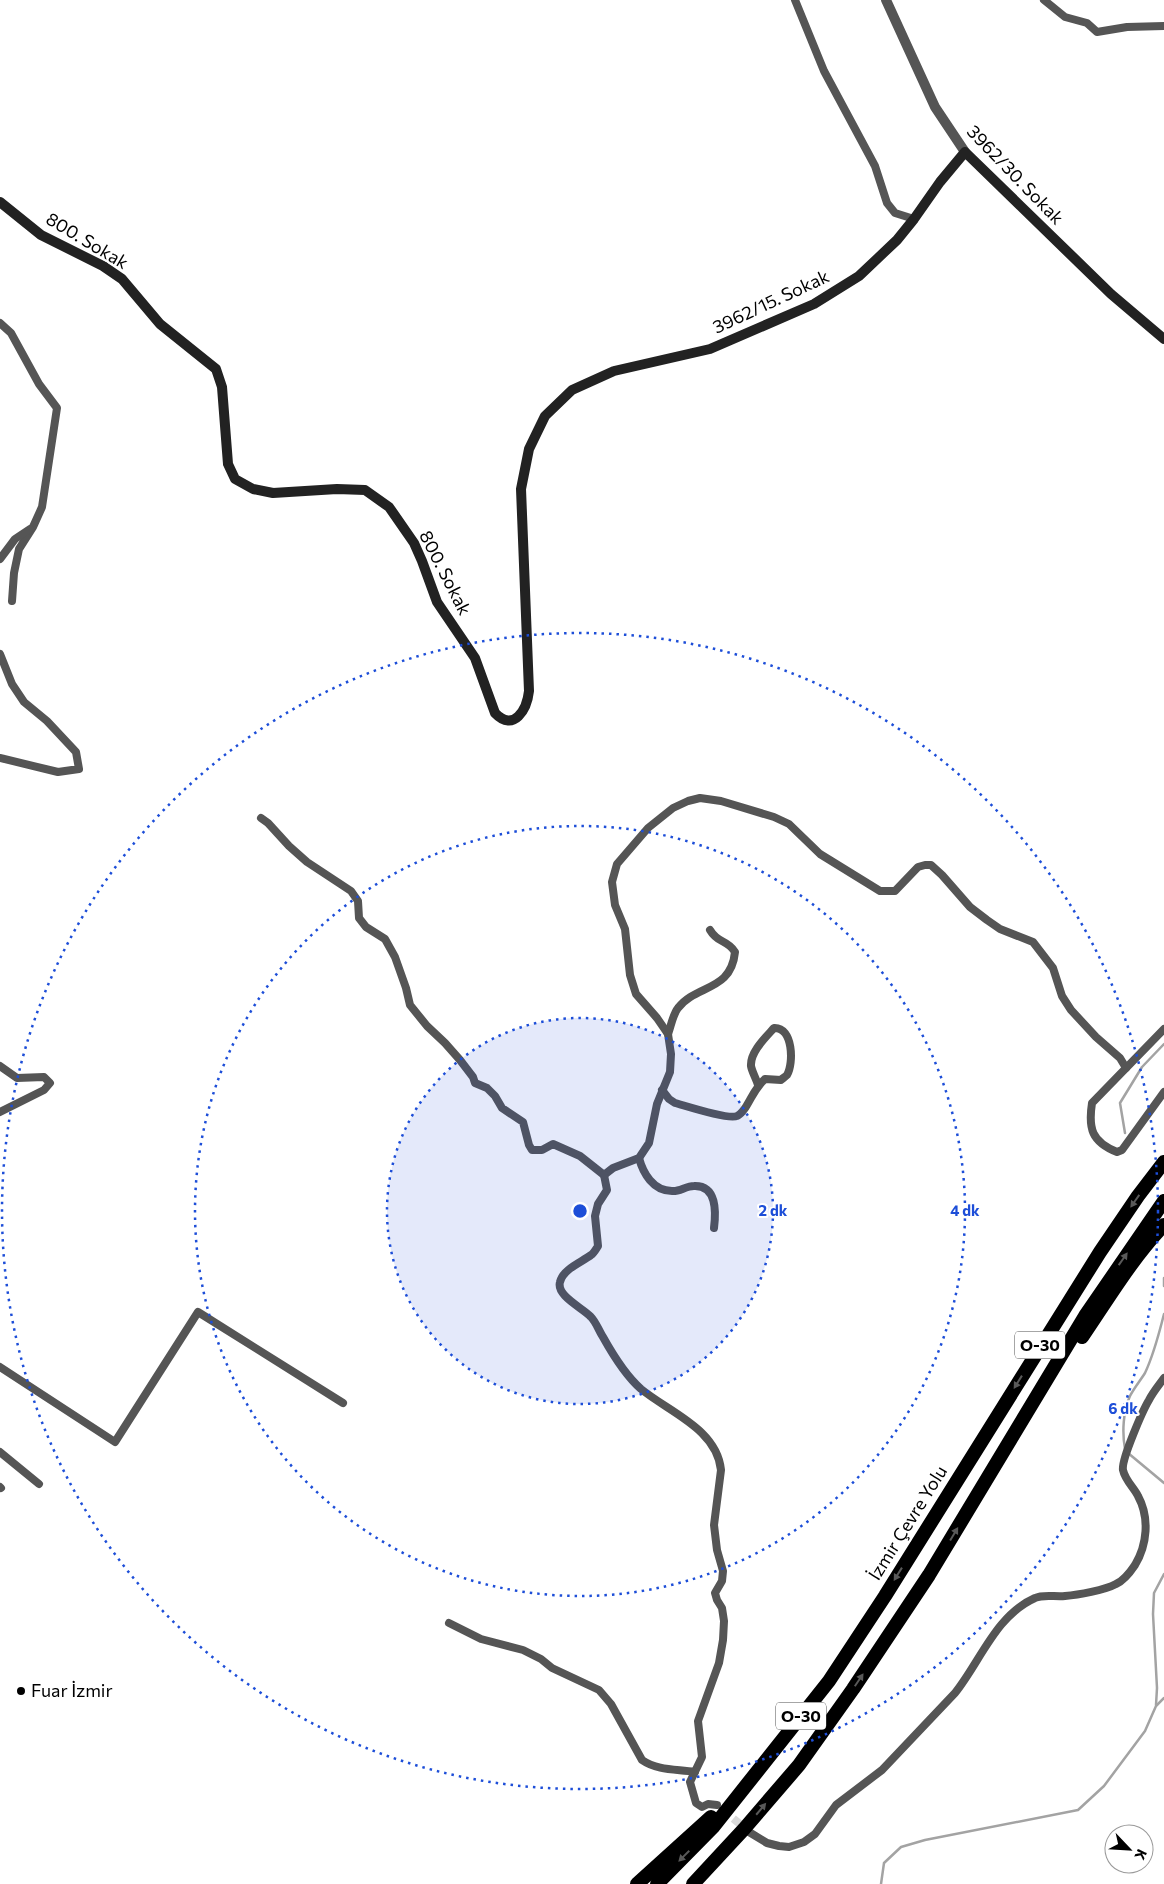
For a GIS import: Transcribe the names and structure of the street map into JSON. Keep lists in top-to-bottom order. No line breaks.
{"streets":{"highway":["O-30","İzmir Çevre Yolu"],"main road":["3962/30. Sokak","800. Sokak","3962/15. Sokak"]},"crossings":[["3962/30. Sokak","3962/15. Sokak"],["800. Sokak","3962/15. Sokak"]],"places":["Fuar İzmir"],"north":"bottom right","rings":["2 dk","4 dk","6 dk"]}
